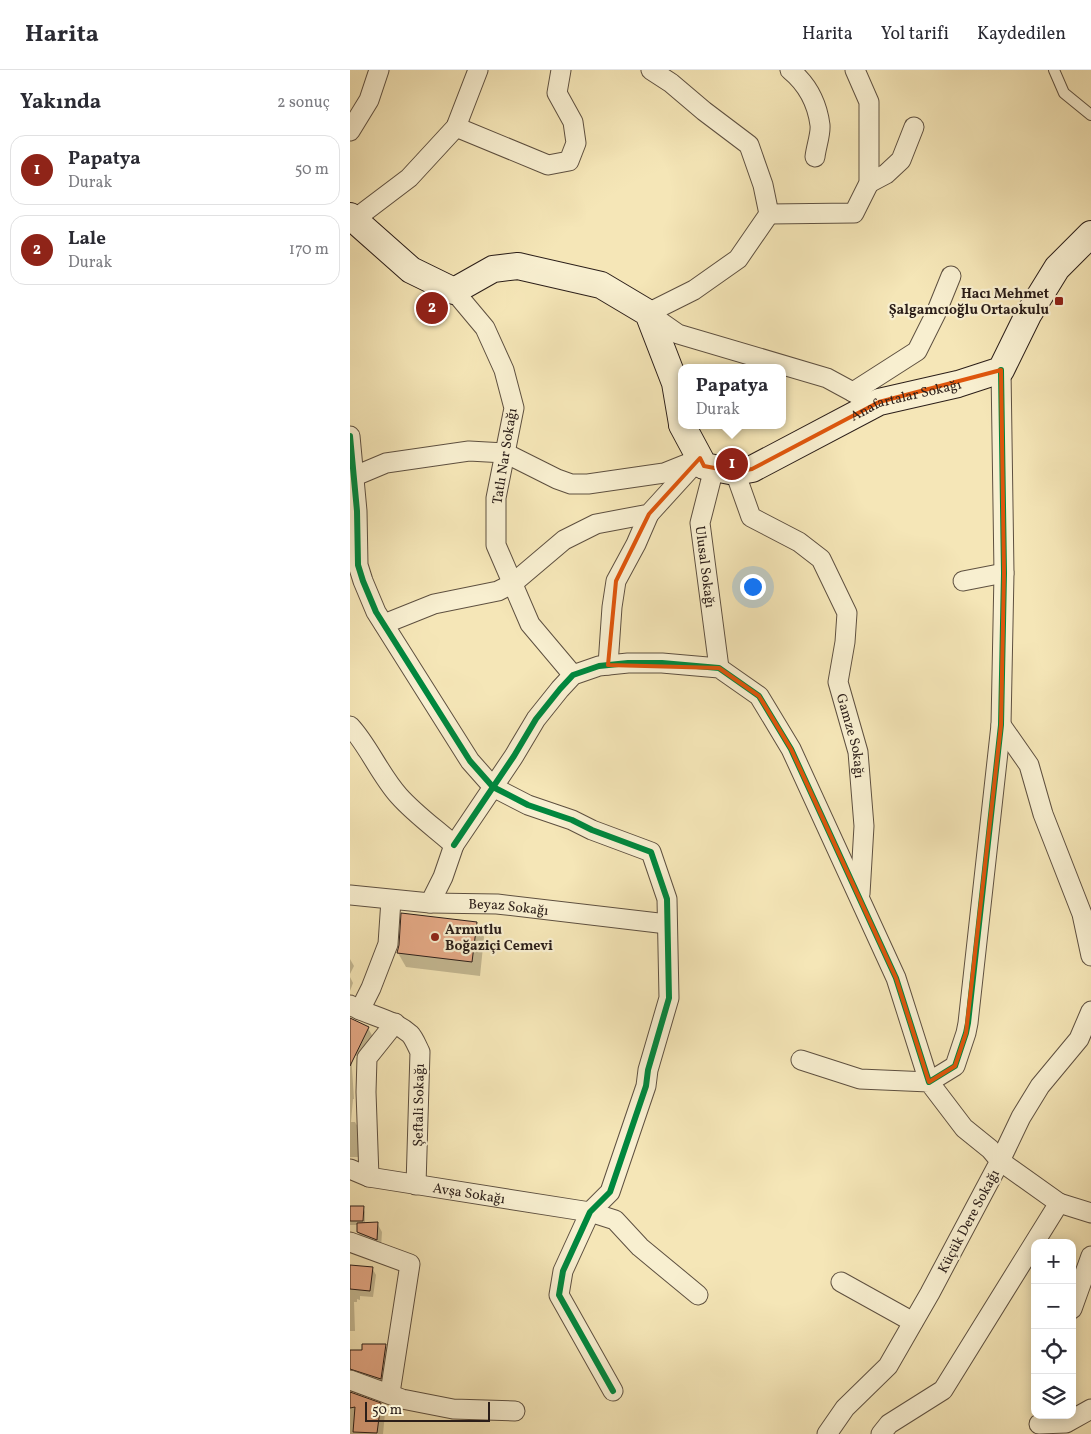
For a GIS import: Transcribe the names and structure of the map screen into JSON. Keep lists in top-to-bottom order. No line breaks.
{"streets":{"main road":["Anafartalar Sokağı"],"street":["Tatlı Nar Sokağı","Ulusal Sokağı","Gamze Sokağı","Beyaz Sokağı","Şeftali Sokağı","Avşa Sokağı","Küçük Dere Sokağı"]},"crossings":[["Anafartalar Sokağı","Ulusal Sokağı"],["Anafartalar Sokağı","Gamze Sokağı"],["Ulusal Sokağı","Gamze Sokağı"],["Ulusal Sokağı","Küçük Dere Sokağı"],["Gamze Sokağı","Küçük Dere Sokağı"],["Şeftali Sokağı","Avşa Sokağı"]],"places":{"transit":["Hacı Mehmet Şalgamcıoğlu Ortaokulu"],"other":["Armutlu Boğaziçi Cemevi"]},"scale_bar":"50 m","page":{"header":"Harita","nav":["Harita","Yol tarifi","Kaydedilen"],"heading":["Yakında","2 sonuç"],"list":[{"mark":"1","name":"Papatya","note":"Durak","value":"50 m"},{"mark":"2","name":"Lale","note":"Durak","value":"170 m"}],"pins":["2","1"],"popup":["Papatya","Durak"],"map_buttons":["+","−"],"scale":"50 m"}}
